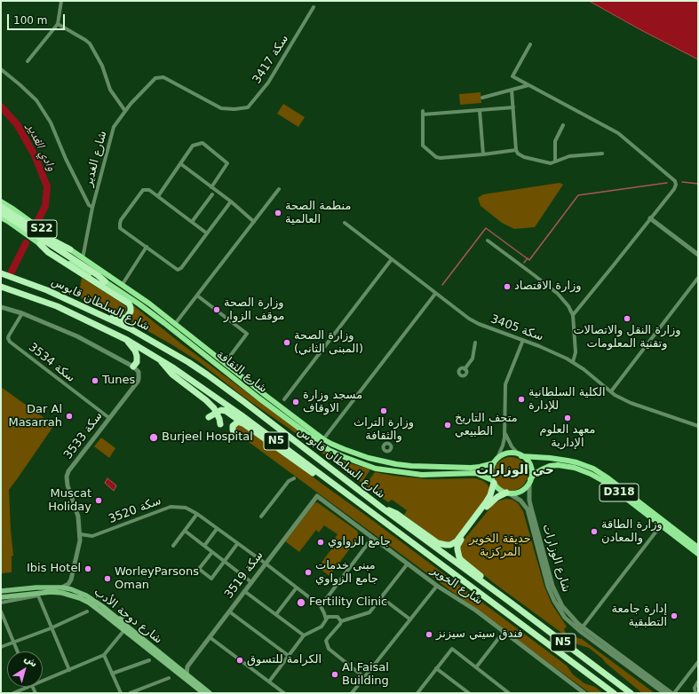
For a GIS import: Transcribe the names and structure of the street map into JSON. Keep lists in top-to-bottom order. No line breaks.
{"streets":{"highway":["شارع السلطان قابوس","N5"],"main road":["S22","شارع الثقافة","D318","شارع دوحة الأدب"],"street":["سكة 3417","شارع الغدير","سكة 3405","سكة 3534","سكة 3533","سكة 3520","شارع الوزارات","سكة 3519","شارع الخوير"]},"crossings":[["سكة 3417","شارع الغدير"],["شارع الغدير","S22"],["شارع الغدير","شارع الثقافة"],["S22","شارع الثقافة"],["سكة 3534","سكة 3533"],["شارع الثقافة","D318"],["شارع الثقافة","شارع الوزارات"],["سكة 3533","سكة 3520"],["D318","شارع الوزارات"],["سكة 3520","سكة 3519"],["سكة 3519","شارع الخوير"]],"districts":["حي الوزارات"],"water":["وادي الغدير"],"parks":["حديقة الخوير المركزية"],"places":["منطمة الصحة العالمية","وزارة الاقتصاد","وزارة الصحة موقف الزوار","وزارة النقل والاتصالات وتقنية المعلومات","وزارة الصحة (المبنى الثاني)","Tunes","الكلية السلطانية للإدارة","مسجد وزارة الاوقاف","وزارة التراث والثقافة","Dar Al Masarrah","معهد العلوم الإدارية","متحف التاريخ الطبيعي","Burjeel Hospital","Muscat Holiday","وزارة الطاقة والمعادن","جامع الزواوي","Ibis Hotel","مبنى خدمات جامع الزواوي","WorleyParsons Oman","Fertility Clinic","إدارة جامعة التطبقية","فندق سيتي سيزنز","الكرامة للتسوق","Al Faisal Building"],"scale_bar":"100 m","north":"top right"}
